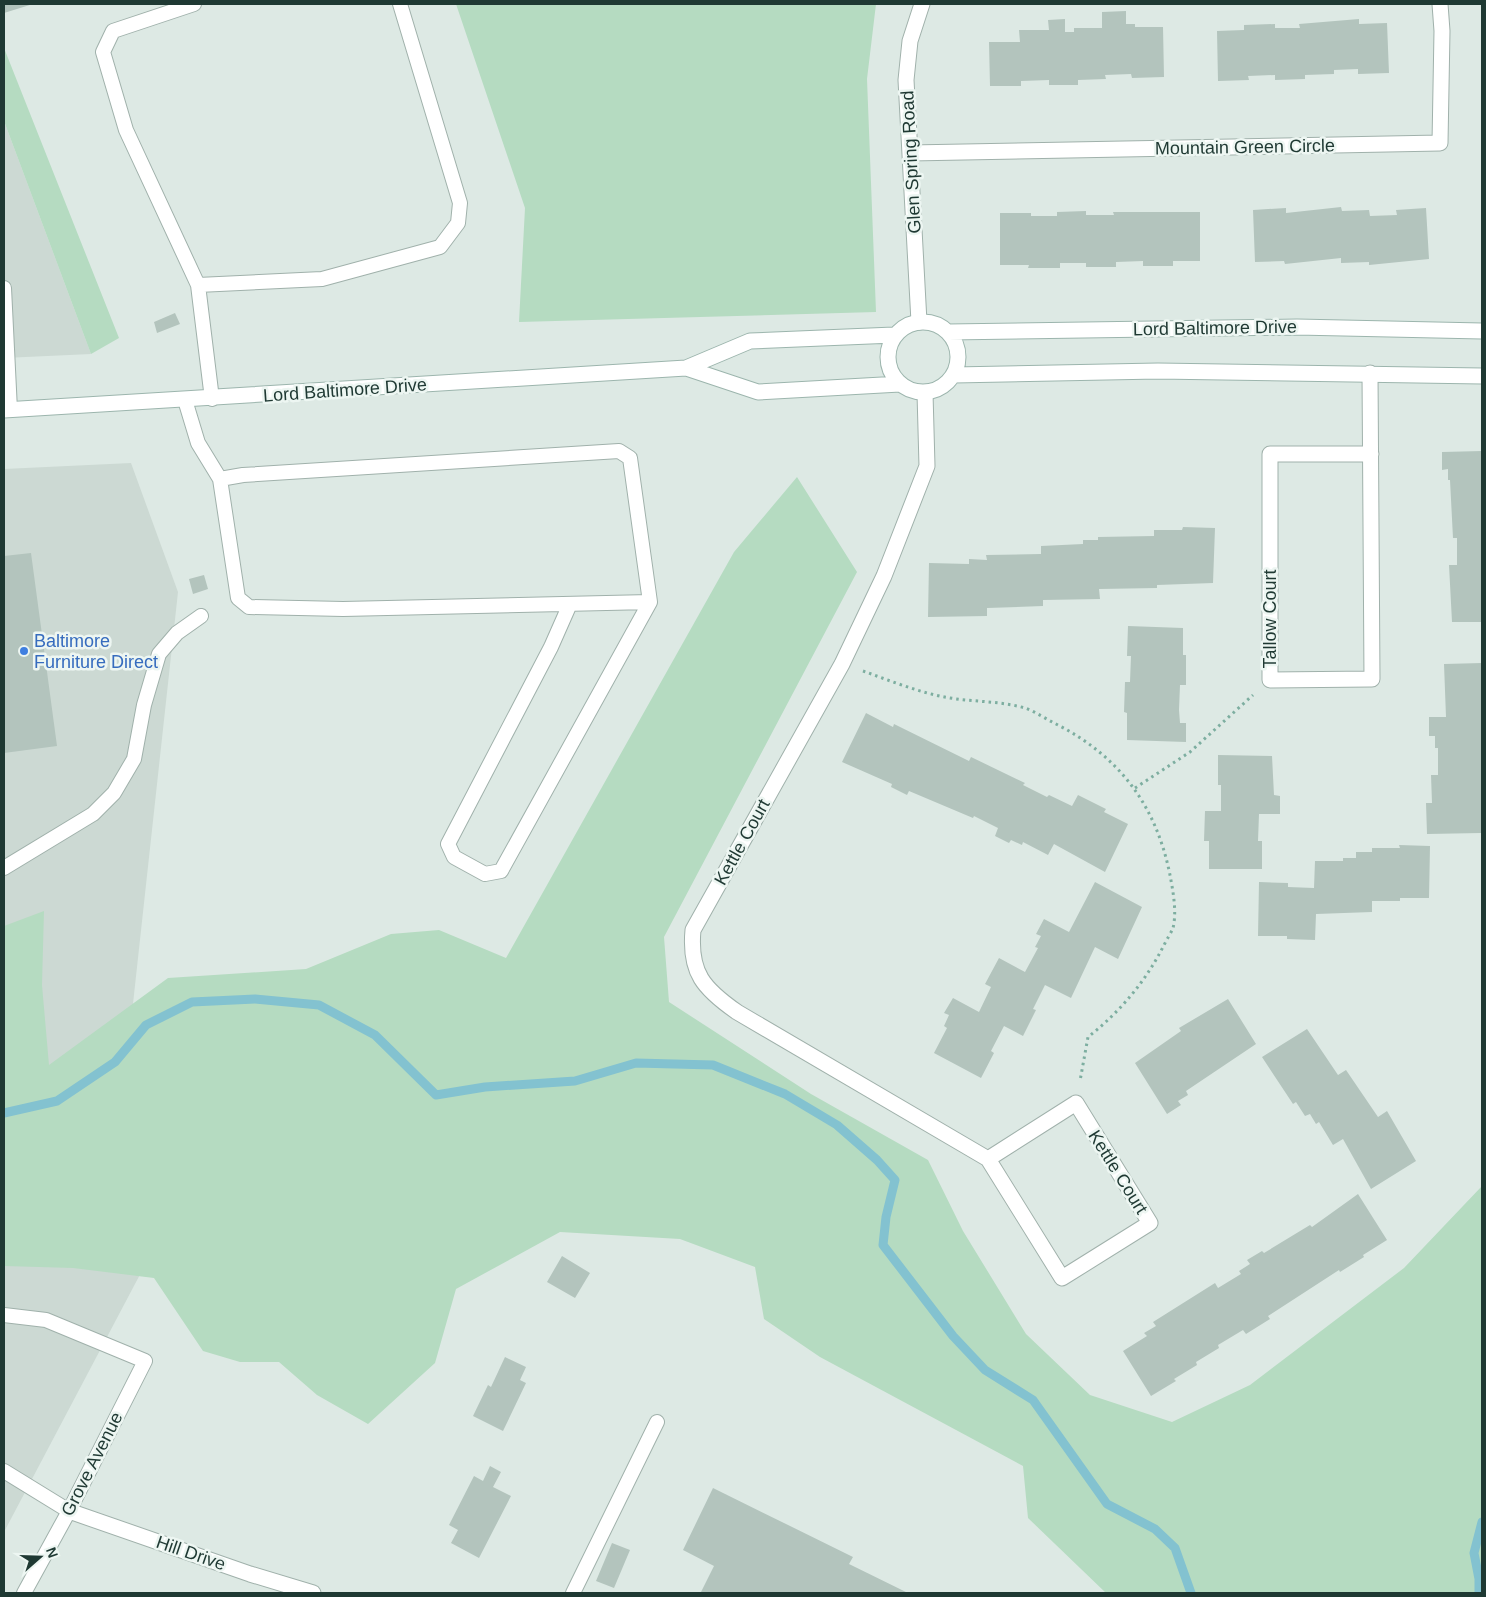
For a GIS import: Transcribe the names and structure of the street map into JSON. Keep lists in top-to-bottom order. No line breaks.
{"streets":{"street":["Mountain Green Circle","Glen Spring Road","Lord Baltimore Drive","Tallow Court","Kettle Court","Hill Drive"],"lane":["Grove Avenue"]},"crossings":[["Mountain Green Circle","Glen Spring Road"],["Glen Spring Road","Lord Baltimore Drive"],["Glen Spring Road","Kettle Court"],["Lord Baltimore Drive","Kettle Court"],["Grove Avenue","Hill Drive"]],"places":["Baltimore Furniture Direct"],"north":"right"}
